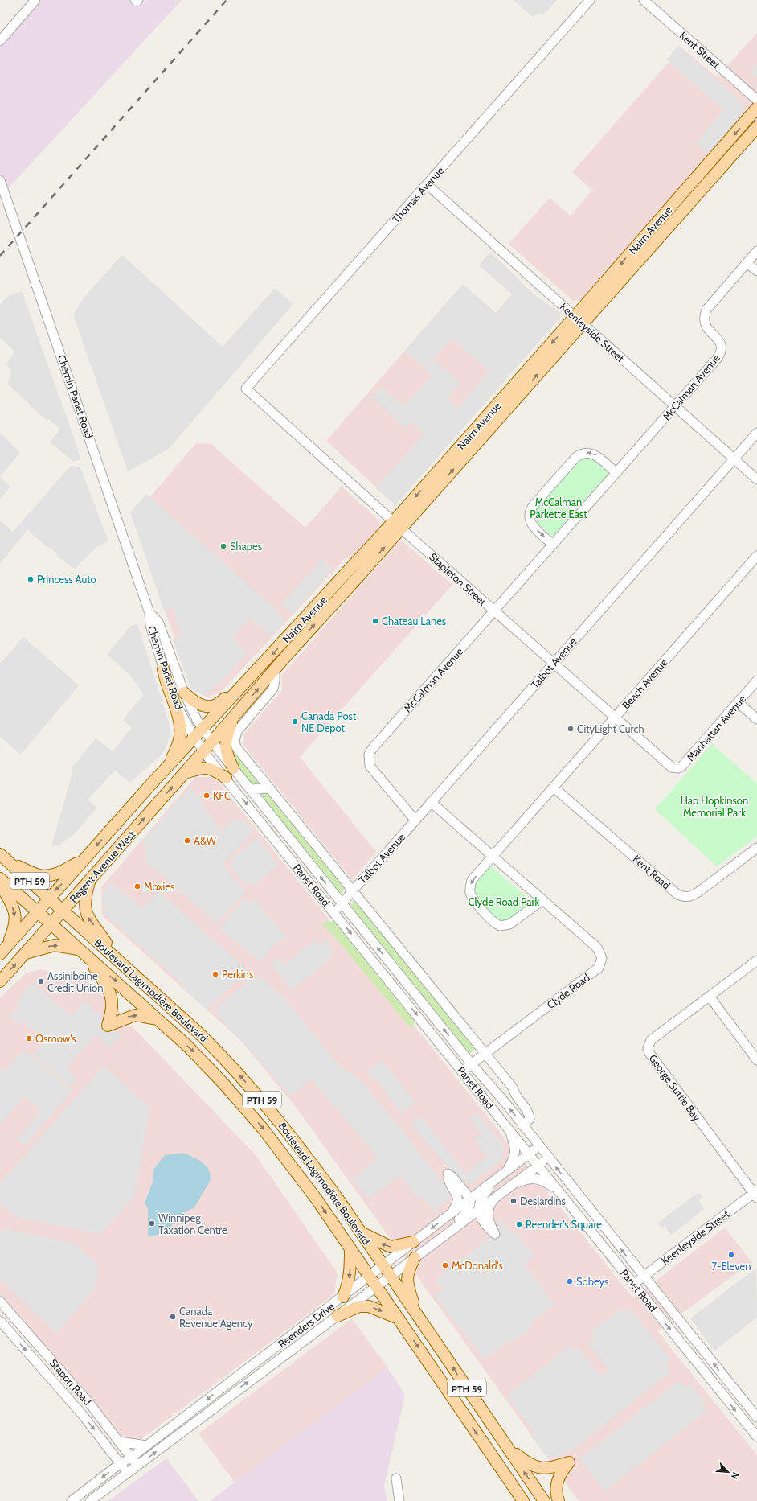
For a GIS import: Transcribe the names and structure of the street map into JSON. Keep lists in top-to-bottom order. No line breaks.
{"streets":{"main road":["Nairn Avenue","Regent Avenue West","PTH 59","Boulevard Lagimodière Boulevard"],"street":["Kent Street","Thomas Avenue","Keenleyside Street","McCalman Avenue","Chemin Panet Road","Stapleton Street","Talbot Avenue","Beach Avenue","Manhattan Avenue","Kent Road","Panet Road","Clyde Road","George Suttie Bay","Reenders Drive","Stapon Road"]},"crossings":[["Thomas Avenue","Keenleyside Street"],["Thomas Avenue","Stapleton Street"],["Nairn Avenue","Keenleyside Street"],["Nairn Avenue","Chemin Panet Road"],["Nairn Avenue","Stapleton Street"],["Nairn Avenue","Regent Avenue West"],["Nairn Avenue","Panet Road"],["Keenleyside Street","McCalman Avenue"],["Keenleyside Street","Talbot Avenue"],["Keenleyside Street","Panet Road"],["Keenleyside Street","George Suttie Bay"],["McCalman Avenue","Stapleton Street"],["McCalman Avenue","Talbot Avenue"],["Chemin Panet Road","Regent Avenue West"],["Chemin Panet Road","Panet Road"],["Stapleton Street","Talbot Avenue"],["Stapleton Street","Beach Avenue"],["Stapleton Street","Manhattan Avenue"],["Talbot Avenue","Panet Road"],["Talbot Avenue","Clyde Road"],["Beach Avenue","Kent Road"],["Beach Avenue","Clyde Road"],["Regent Avenue West","Panet Road"],["Regent Avenue West","Boulevard Lagimodière Boulevard"],["Panet Road","Clyde Road"],["Panet Road","Reenders Drive"],["Boulevard Lagimodière Boulevard","Reenders Drive"],["Reenders Drive","Stapon Road"]],"parks":["McCalman Parkette East","Hap Hopkinson Memorial Park","Clyde Road Park"],"places":["Shapes","Princess Auto","Chateau Lanes","Canada Post NE Depot","CityLight Curch","KFC","A&W","Moxies","Perkins","Assiniboine Credit Union","Osmow's","Desjardins","Winnipeg Taxation Centre","Reender's Square","7-Eleven","McDonald's","Sobeys","Canada Revenue Agency"],"north":"bottom right"}
